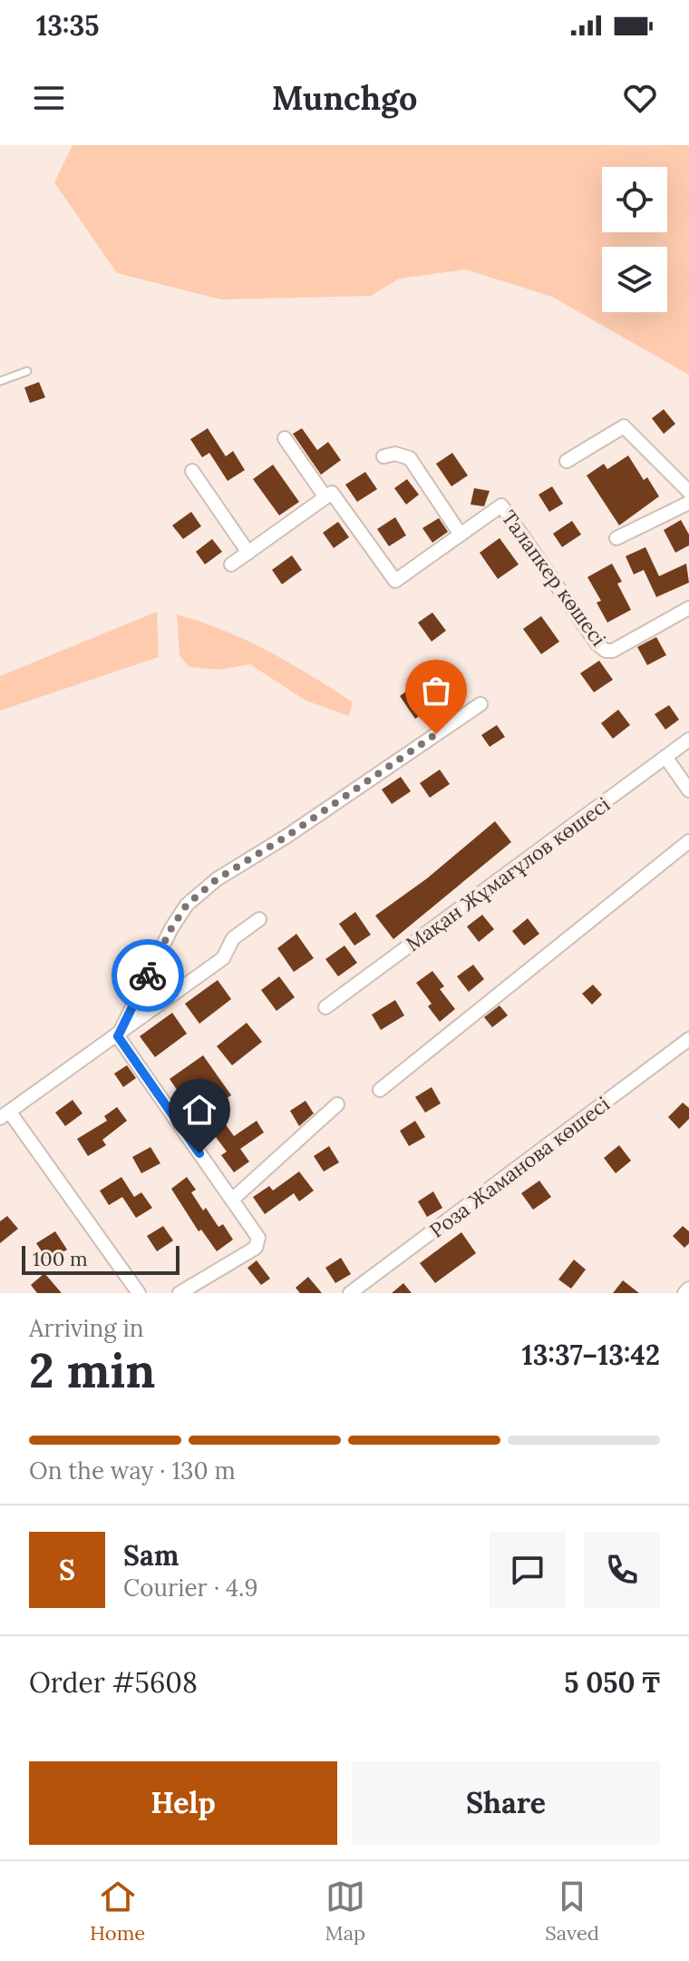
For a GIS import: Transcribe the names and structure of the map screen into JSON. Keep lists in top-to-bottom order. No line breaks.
{"streets":{"street":["Талапкер көшесі","Мақан Жұмағұлов көшесі","Роза Жаманова көшесі"]},"scale_bar":"100 m","page":{"status":"13:35","header":"Munchgo","scale":"100 m","heading":["2 min","Arriving in","13:37–13:42"],"panel":["Sam","Courier · 4.9","Order #5608","5 050 ₸"],"bar":"On the way · 130 m","round":"S","buttons":["Help","Share"],"tabs":["Home","Map","Saved"]}}
